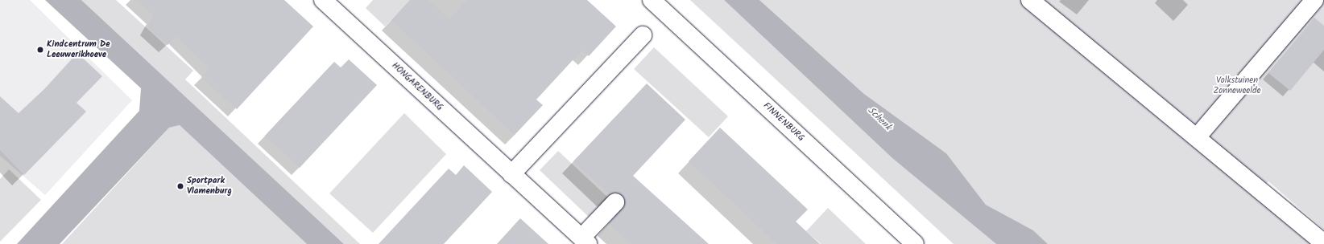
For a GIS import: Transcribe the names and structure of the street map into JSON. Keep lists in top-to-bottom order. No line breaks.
{"streets":{"street":["HONGARENBURG","FINNENBURG"]},"water":["Schenk"],"parks":["Volkstuinen Zonneweelde"],"places":["Kindcentrum De Leeuwerikhoeve","Sportpark Vlamenburg"]}
